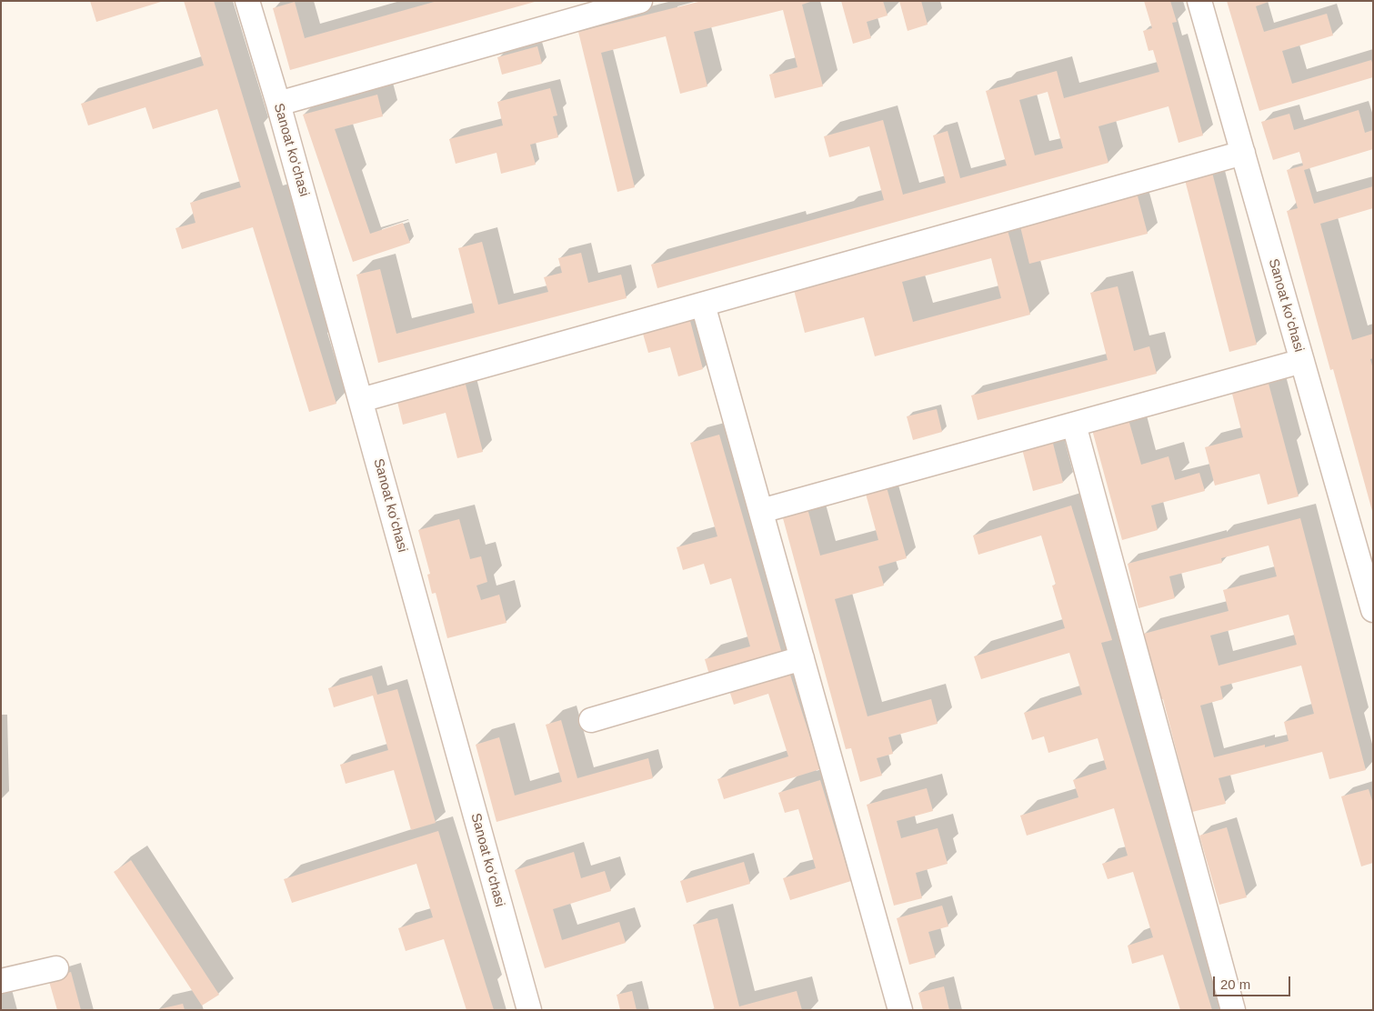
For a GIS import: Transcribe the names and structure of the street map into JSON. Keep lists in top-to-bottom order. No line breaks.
{"streets":{"street":["Sanoat koʻchasi"]},"scale_bar":"20 m"}
